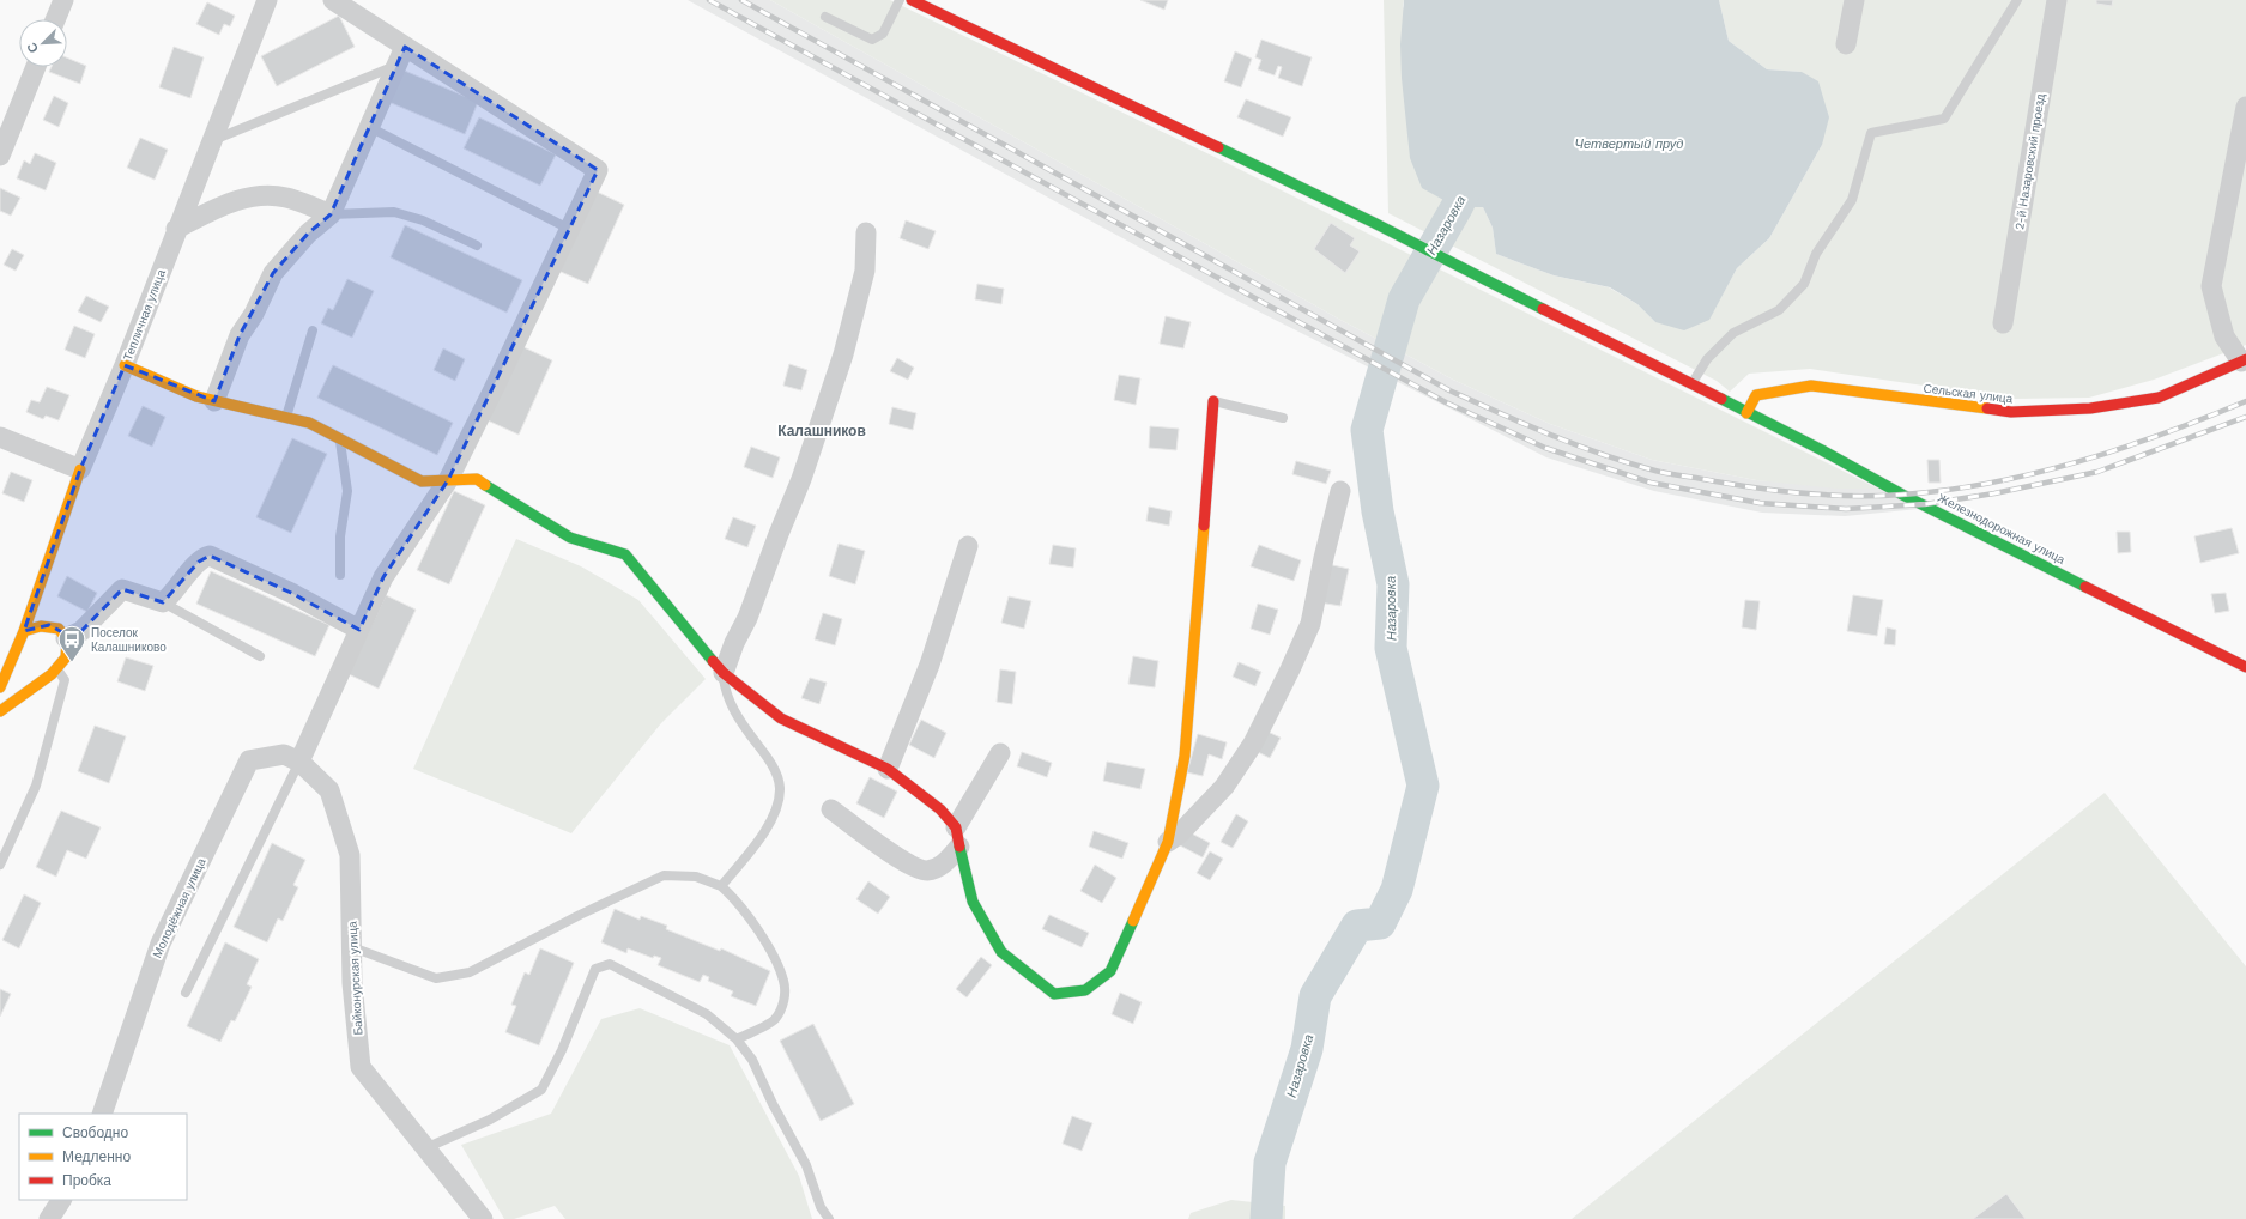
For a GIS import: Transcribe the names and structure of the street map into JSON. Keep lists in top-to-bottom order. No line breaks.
{"streets":{"street":["2-й Назаровский проезд","Тепличная улица","Сельская улица","Железнодорожная улица","Молодёжная улица","Байконурская улица"]},"crossings":[["Сельская улица","Железнодорожная улица"],["Молодёжная улица","Байконурская улица"]],"districts":["Калашников"],"water":["Четвертый пруд","Назаровка"],"places":{"bus stop":["Поселок Калашниково"]},"legend":["Свободно","Медленно","Пробка"],"north":"bottom left"}
